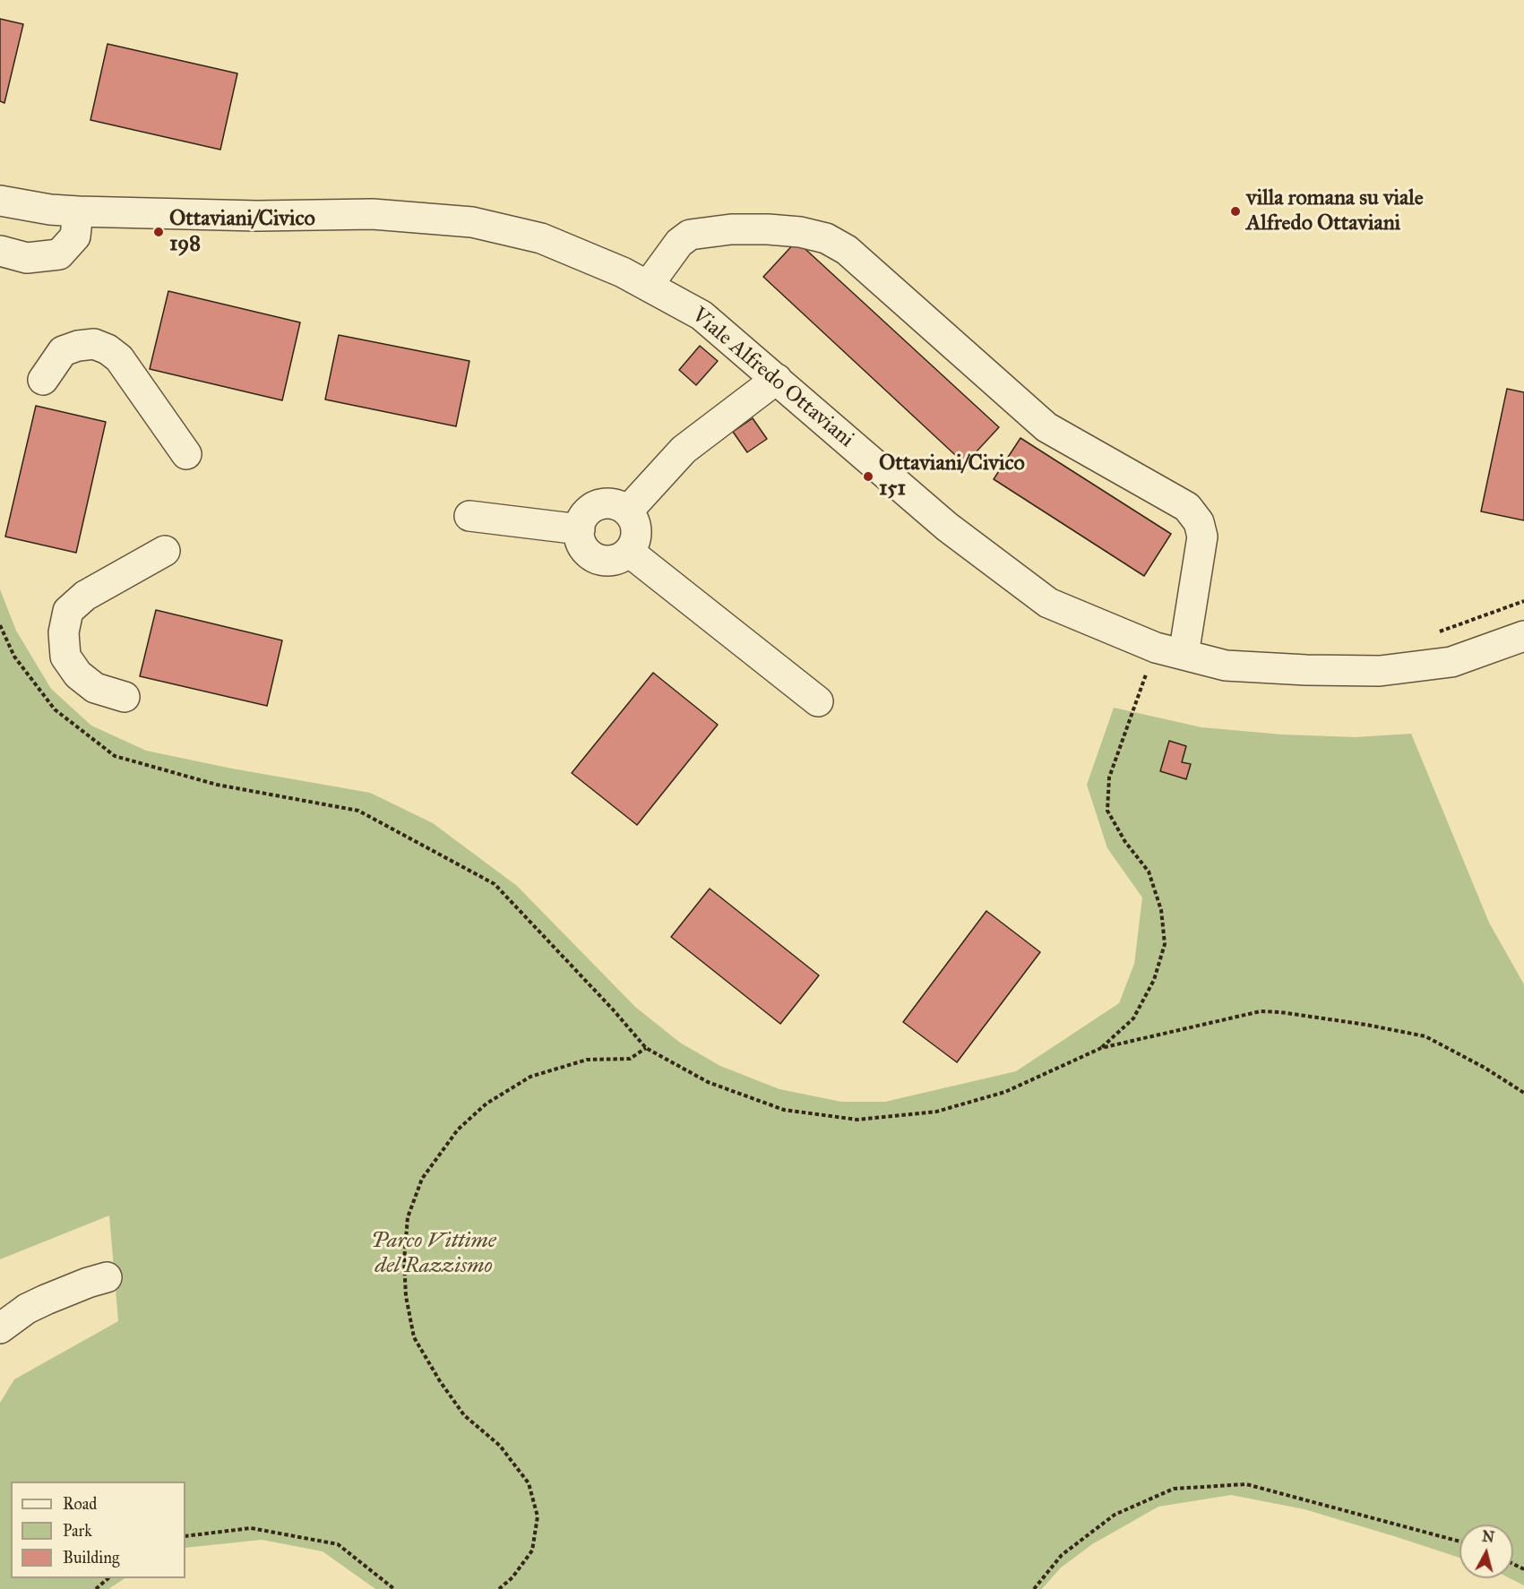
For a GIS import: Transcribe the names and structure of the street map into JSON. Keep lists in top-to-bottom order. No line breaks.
{"streets":{"street":["Viale Alfredo Ottaviani"]},"parks":["Parco Vittime del Razzismo"],"places":["villa romana su viale Alfredo Ottaviani","Ottaviani/Civico 198","Ottaviani/Civico 151"],"legend":["Road","Park","Building"],"north":"top"}
